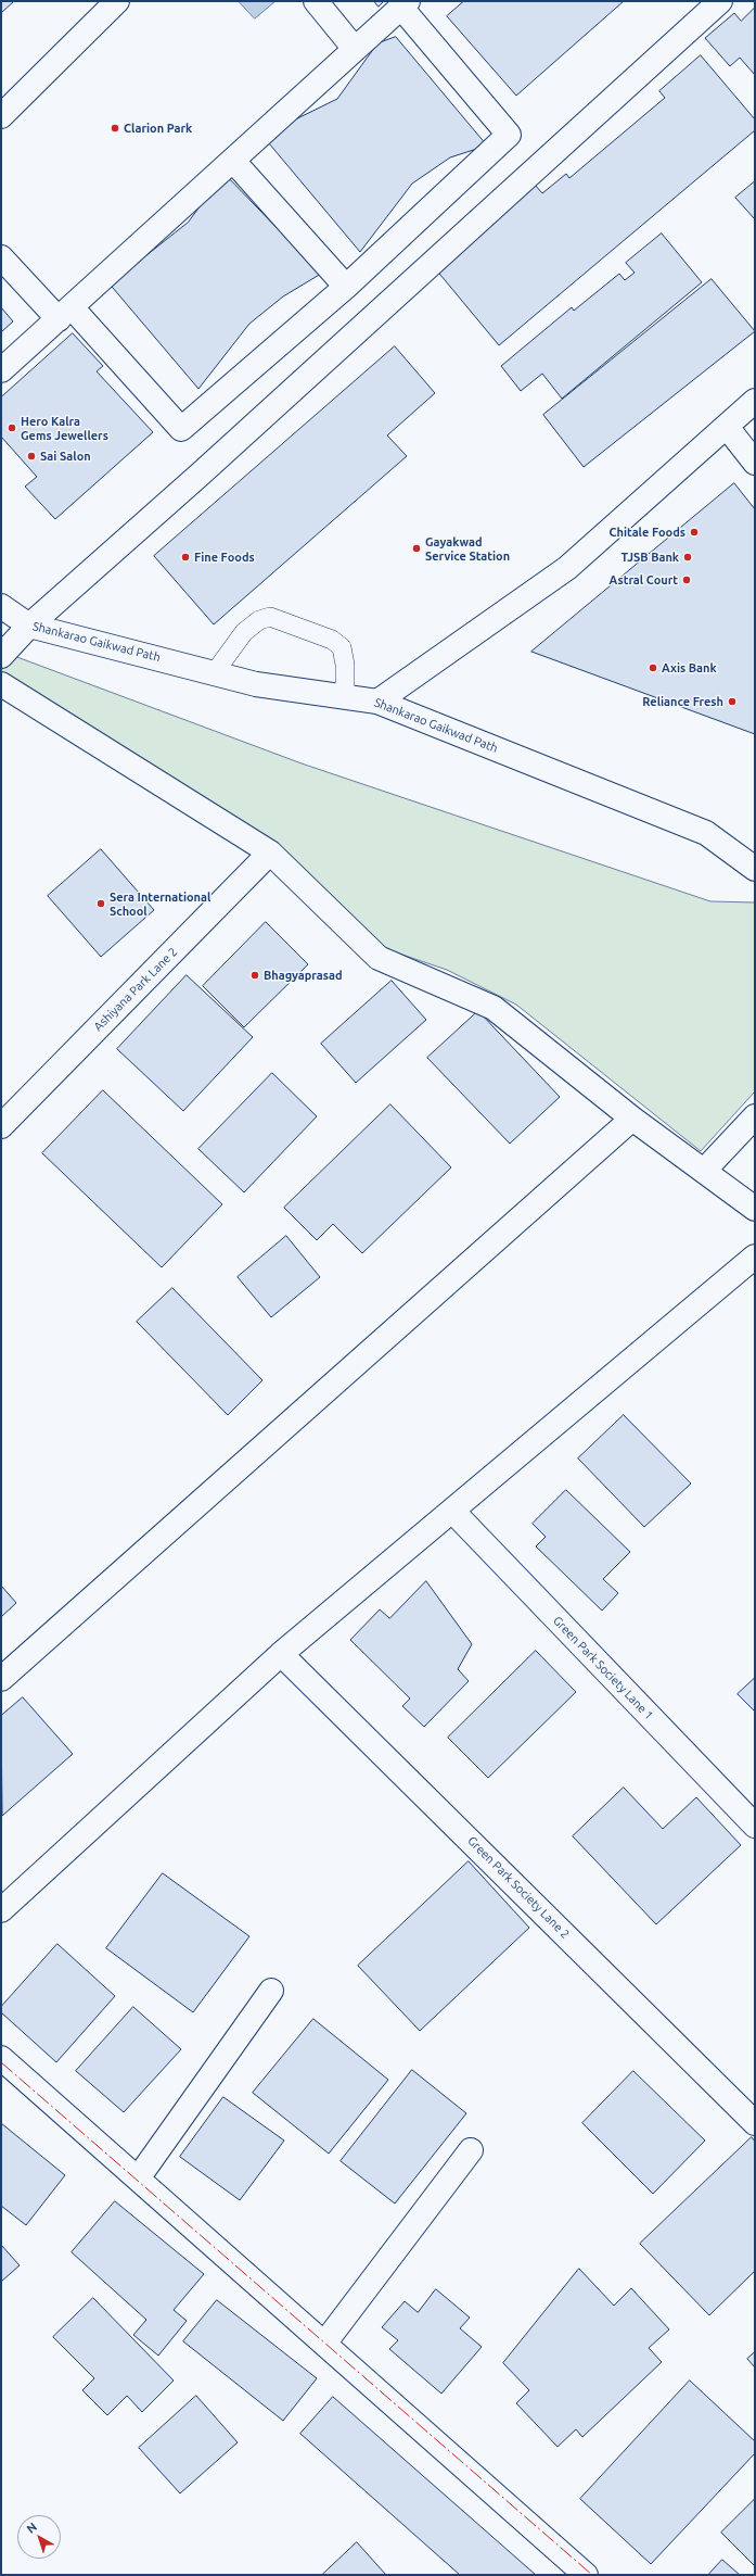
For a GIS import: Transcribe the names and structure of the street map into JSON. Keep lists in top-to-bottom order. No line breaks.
{"streets":{"street":["Shankarao Gaikwad Path","Ashiyana Park Lane 2","Green Park Society Lane 1","Green Park Society Lane 2"]},"places":["Clarion Park","Hero Kalra Gems Jewellers","Sai Salon","Chitale Foods","Gayakwad Service Station","Fine Foods","TJSB Bank","Astral Court","Axis Bank","Reliance Fresh","Sera International School","Bhagyaprasad"],"north":"top left"}
